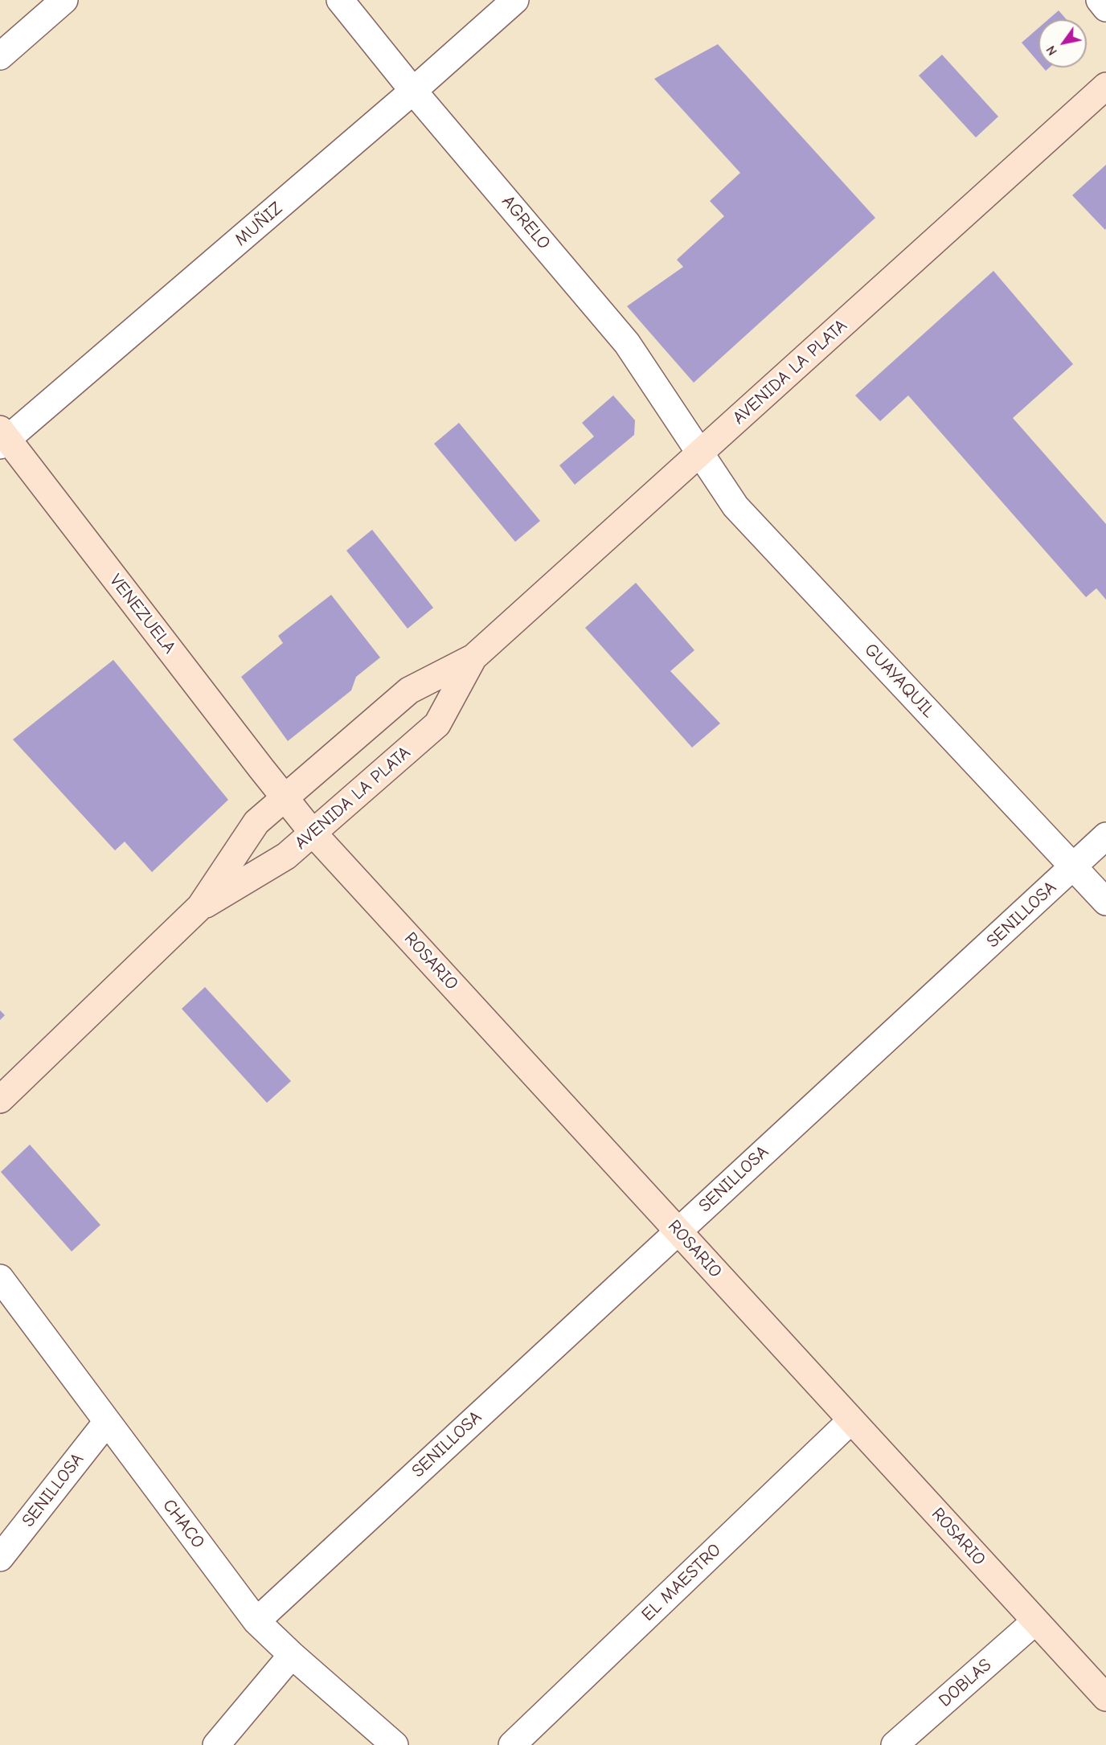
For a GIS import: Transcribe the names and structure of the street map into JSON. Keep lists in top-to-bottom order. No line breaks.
{"streets":{"main road":["AVENIDA LA PLATA","VENEZUELA","ROSARIO"],"street":["AGRELO","MUÑIZ","GUAYAQUIL","SENILLOSA","CHACO","EL MAESTRO","DOBLAS"]},"crossings":[["AGRELO","MUÑIZ"],["AGRELO","AVENIDA LA PLATA"],["AGRELO","GUAYAQUIL"],["MUÑIZ","VENEZUELA"],["AVENIDA LA PLATA","VENEZUELA"],["AVENIDA LA PLATA","GUAYAQUIL"],["AVENIDA LA PLATA","ROSARIO"],["VENEZUELA","ROSARIO"],["GUAYAQUIL","SENILLOSA"],["SENILLOSA","ROSARIO"],["SENILLOSA","CHACO"],["ROSARIO","EL MAESTRO"],["ROSARIO","DOBLAS"]],"north":"bottom left"}
